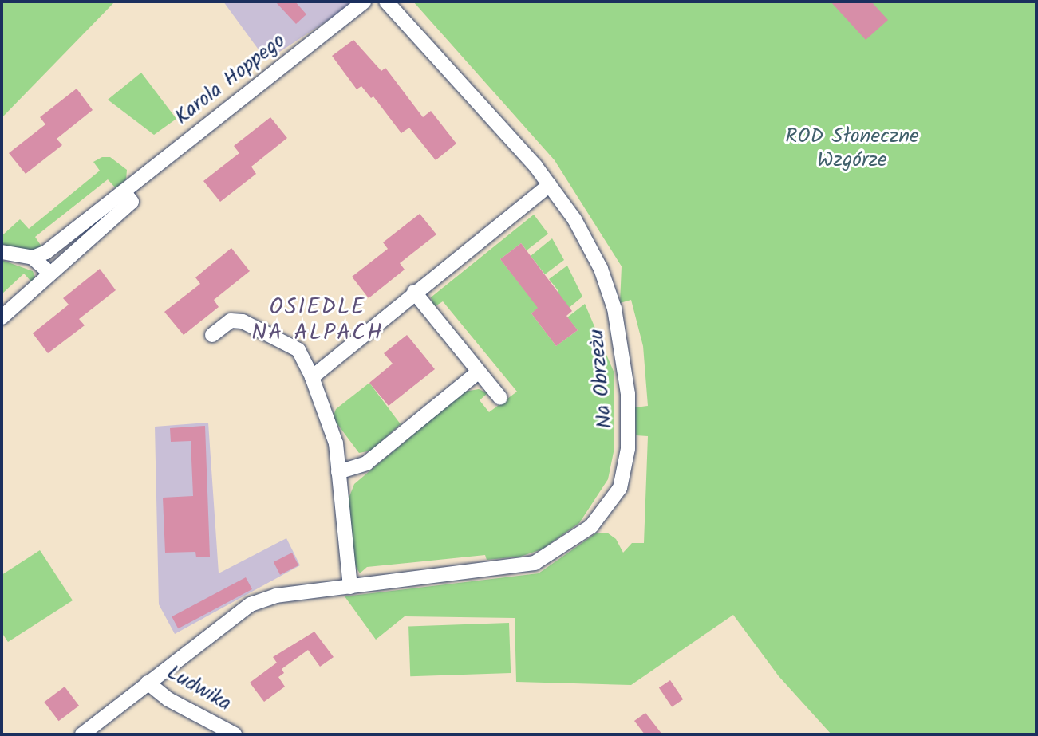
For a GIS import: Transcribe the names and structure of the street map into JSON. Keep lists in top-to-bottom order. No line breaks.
{"streets":{"street":["Karola Hoppego","Na Obrzeżu","Ludwika"]},"crossings":[["Na Obrzeżu","Ludwika"]],"districts":["OSIEDLE NA ALPACH"],"parks":["ROD Słoneczne Wzgórze"]}
